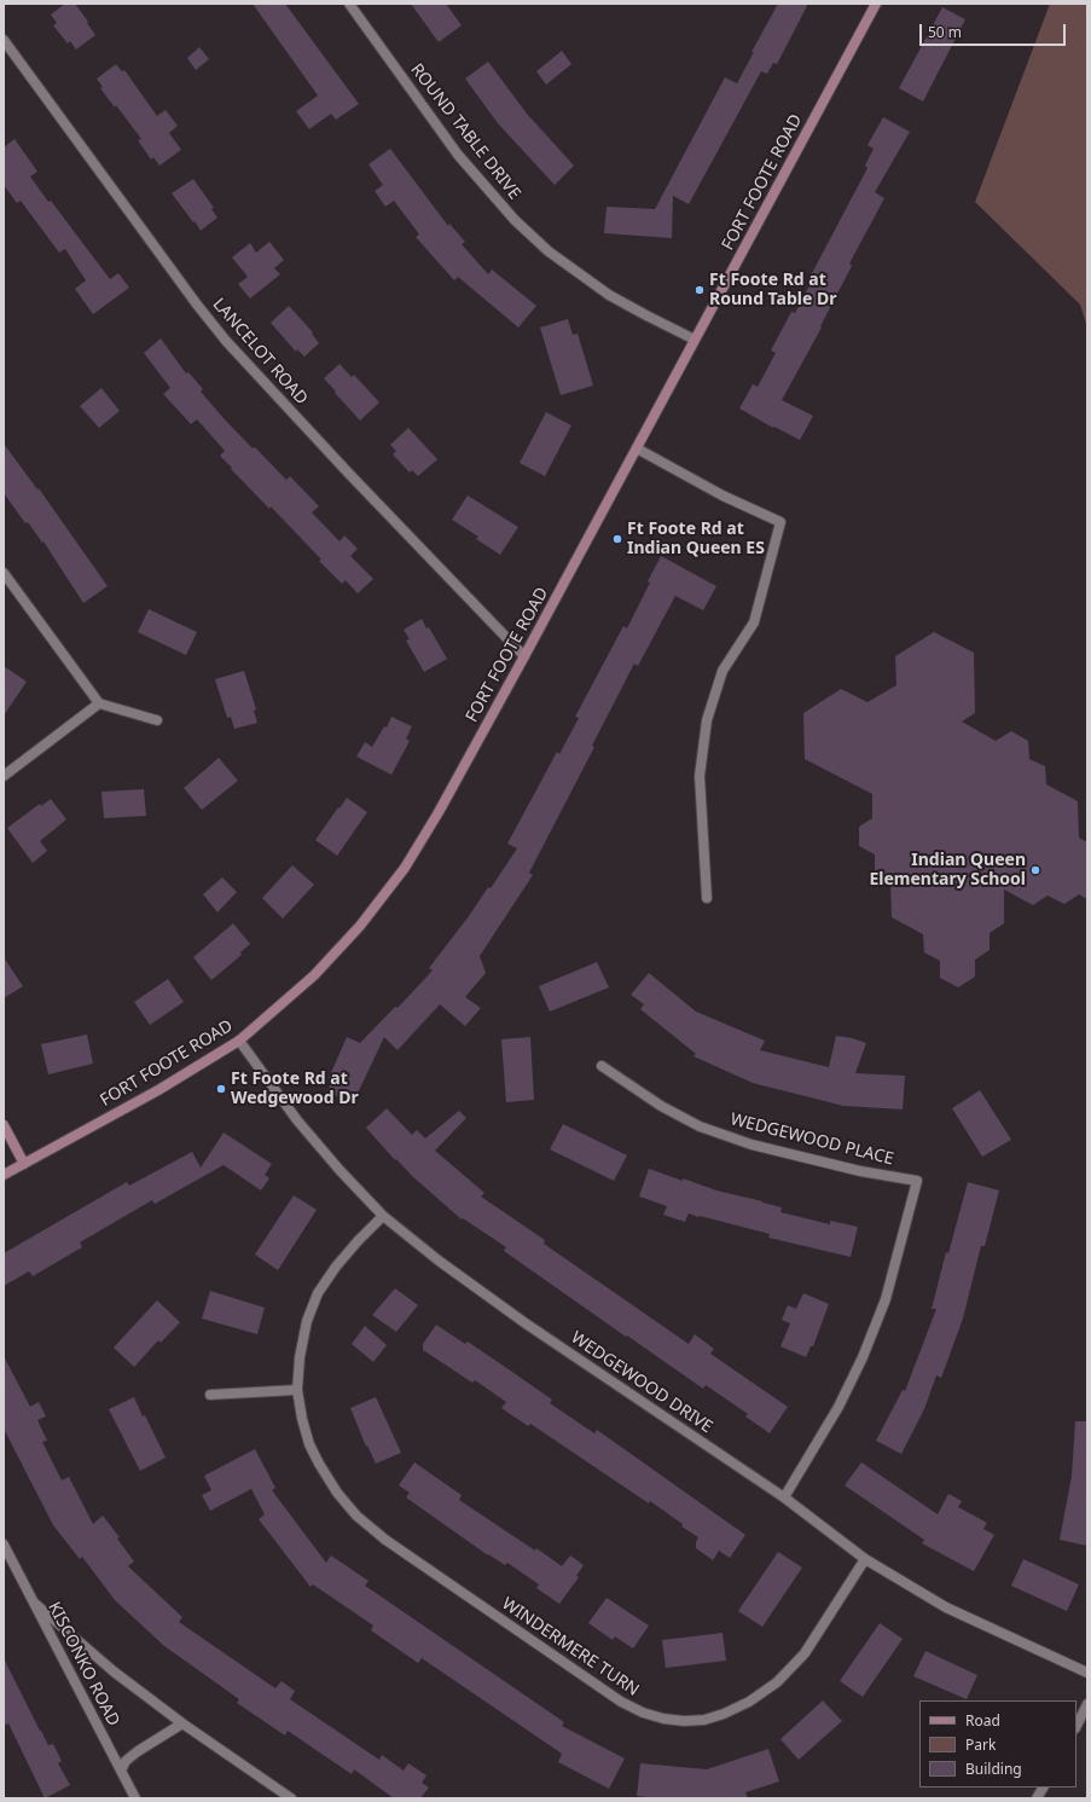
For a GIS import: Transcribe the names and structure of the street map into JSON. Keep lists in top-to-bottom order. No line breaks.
{"streets":{"street":["ROUND TABLE DRIVE","FORT FOOTE ROAD","LANCELOT ROAD","WEDGEWOOD PLACE","WEDGEWOOD DRIVE","WINDERMERE TURN","KISCONKO ROAD"]},"crossings":[["ROUND TABLE DRIVE","FORT FOOTE ROAD"],["FORT FOOTE ROAD","LANCELOT ROAD"],["FORT FOOTE ROAD","WEDGEWOOD DRIVE"],["WEDGEWOOD PLACE","WEDGEWOOD DRIVE"],["WEDGEWOOD DRIVE","WINDERMERE TURN"]],"places":["Ft Foote Rd at Round Table Dr","Ft Foote Rd at Indian Queen ES","Indian Queen Elementary School","Ft Foote Rd at Wedgewood Dr"],"legend":["Road","Park","Building"],"scale_bar":"50 m"}
